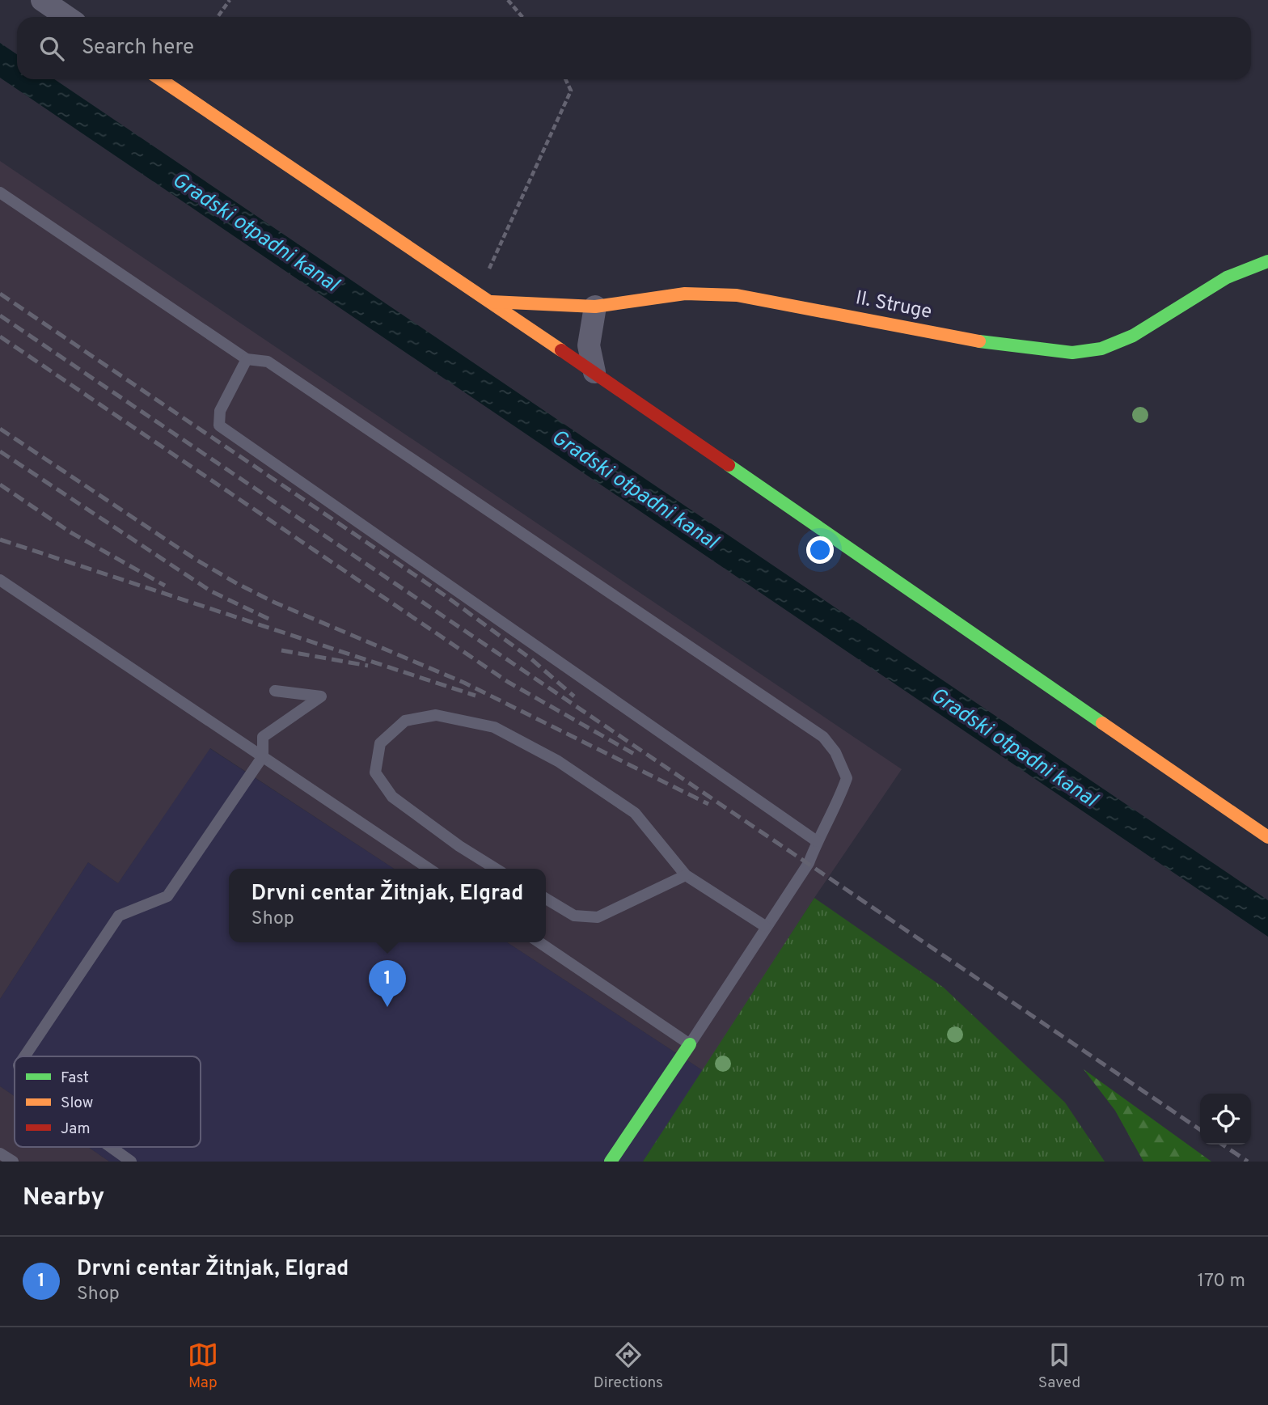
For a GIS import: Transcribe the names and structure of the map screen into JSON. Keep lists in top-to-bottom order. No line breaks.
{"streets":{"street":["II. Struge"]},"water":["Gradski otpadni kanal"],"legend":["Fast","Slow","Jam"],"page":{"search":"Search here","popup":["Drvni centar Žitnjak, Elgrad","Shop"],"pins":"1","heading":"Nearby","list":[{"mark":"1","name":"Drvni centar Žitnjak, Elgrad","note":"Shop","value":"170 m"}],"nav":["Map","Directions","Saved"]}}
